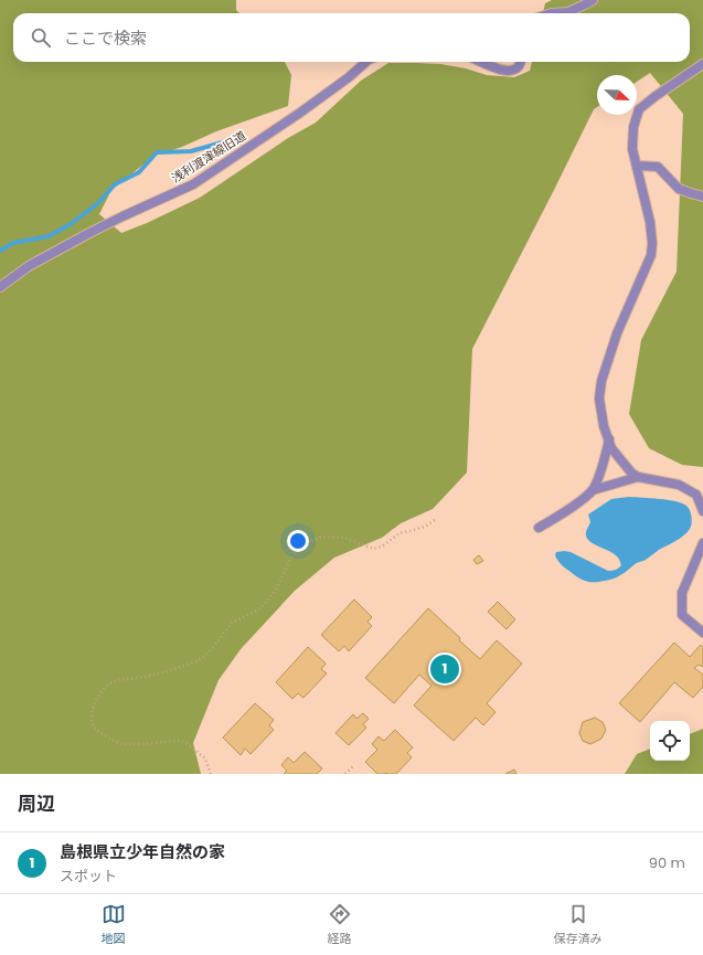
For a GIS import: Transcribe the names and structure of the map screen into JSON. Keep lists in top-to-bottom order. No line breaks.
{"streets":{"street":["浅利渡津線旧道"]},"north":"bottom right","page":{"search":"ここで検索","pins":"1","heading":"周辺","list":[{"mark":"1","name":"島根県立少年自然の家","note":"スポット","value":"90 m"}],"nav":["地図","経路","保存済み"]}}
